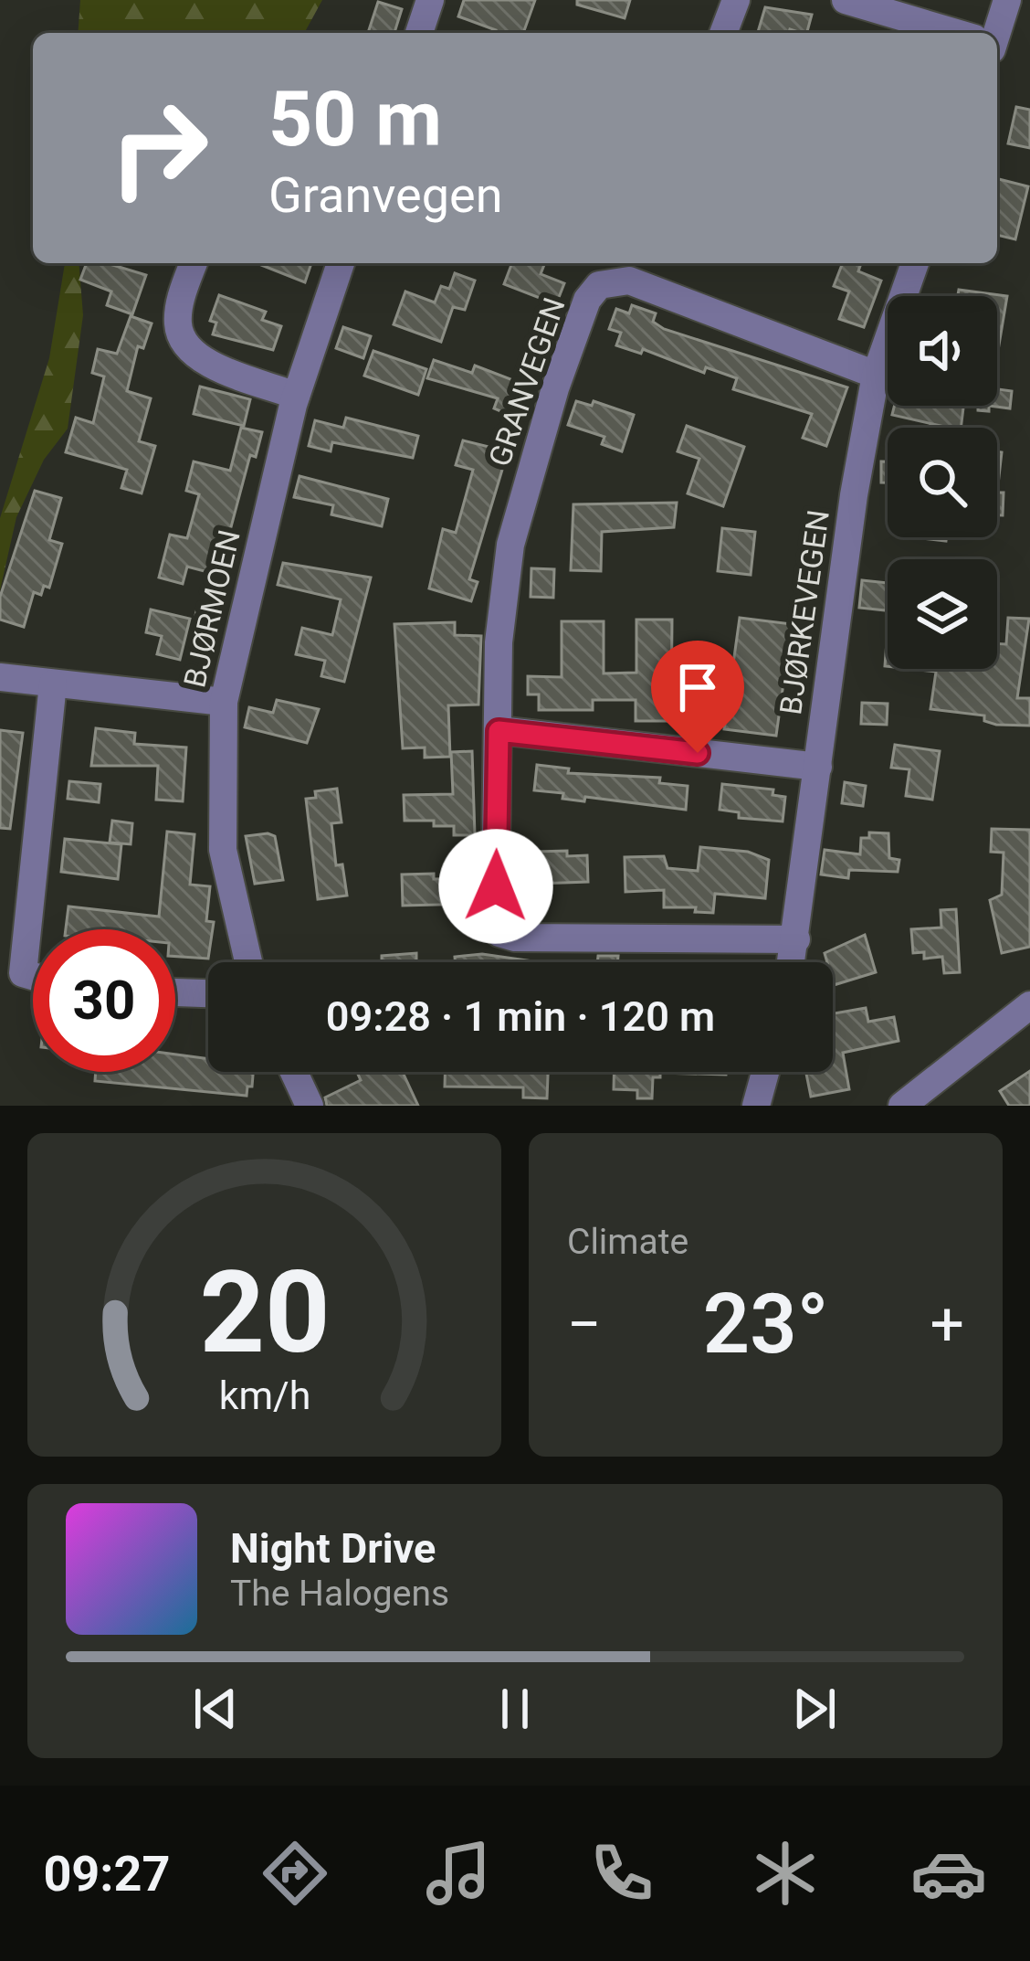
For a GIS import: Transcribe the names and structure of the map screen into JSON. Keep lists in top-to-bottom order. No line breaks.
{"streets":{"street":["GRANVEGEN","BJØRMOEN","BJØRKEVEGEN"]},"crossings":[["GRANVEGEN","BJØRKEVEGEN"]],"page":{"turn":["50 m","Granvegen"],"limit":"30","trip":"09:28 · 1 min · 120 m","tile":"Climate","heat":["−","23°","+"],"song":["Night Drive","The Halogens"],"tabs":"09:27","gauge":["20","km/h"]}}
